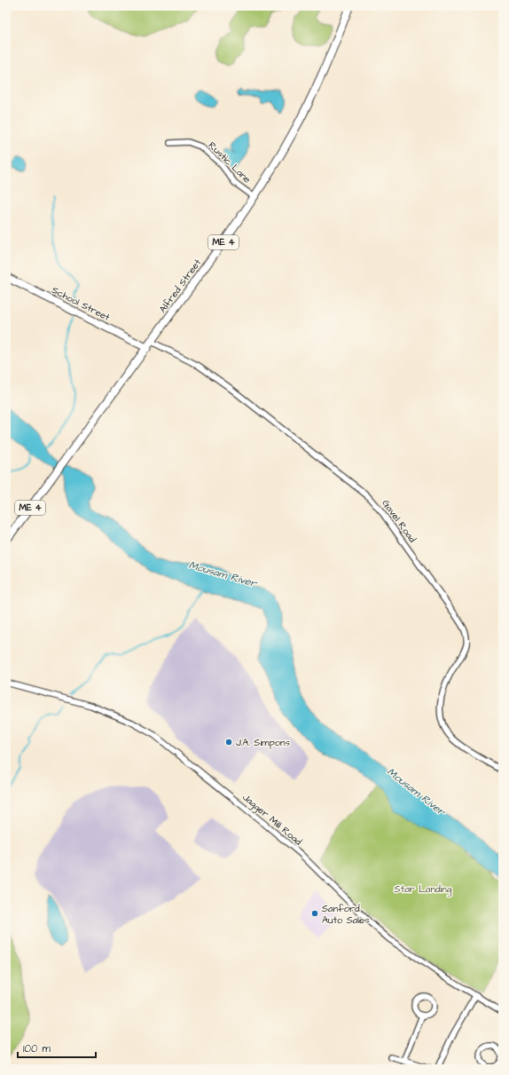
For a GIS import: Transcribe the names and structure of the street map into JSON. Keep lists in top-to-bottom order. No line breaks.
{"streets":{"main road":["ME 4","Alfred Street","School Street"],"street":["Rustic Lane","Gavel Road","Jagger Mill Road"]},"crossings":[["Rustic Lane","Alfred Street"],["Alfred Street","School Street"],["Alfred Street","Gavel Road"]],"water":["Mousam River"],"parks":["Star Landing"],"places":["J.A. Simpons","Sanford Auto Sales"],"scale_bar":"100 m"}
